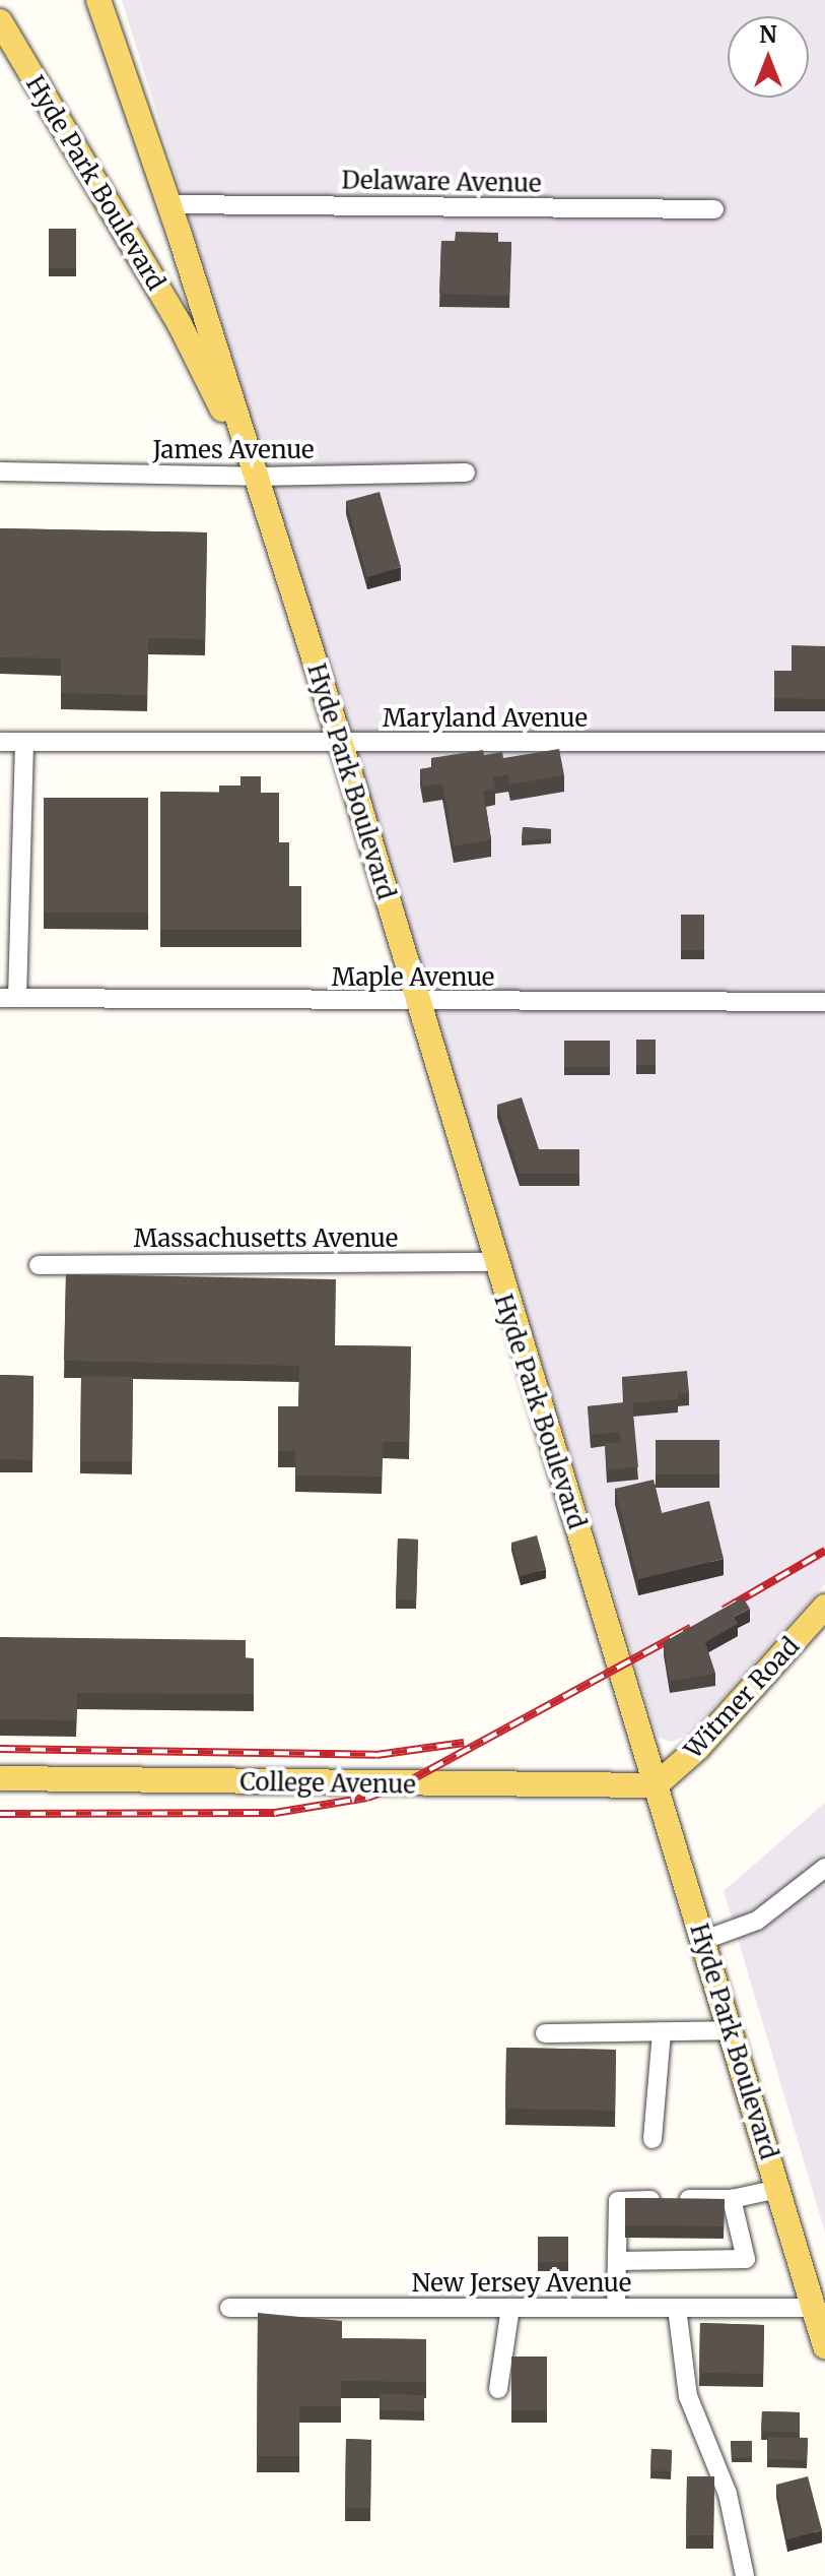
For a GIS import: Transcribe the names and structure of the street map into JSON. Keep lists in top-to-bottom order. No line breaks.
{"streets":{"main road":["Hyde Park Boulevard","Witmer Road","College Avenue"],"street":["Delaware Avenue","James Avenue","Maryland Avenue","Maple Avenue","Massachusetts Avenue","New Jersey Avenue"]},"crossings":[["Delaware Avenue","Hyde Park Boulevard"],["Hyde Park Boulevard","James Avenue"],["Hyde Park Boulevard","Maryland Avenue"],["Hyde Park Boulevard","Maple Avenue"],["Hyde Park Boulevard","Massachusetts Avenue"],["Hyde Park Boulevard","Witmer Road"],["Hyde Park Boulevard","College Avenue"],["Hyde Park Boulevard","New Jersey Avenue"],["Witmer Road","College Avenue"]],"north":"top"}
